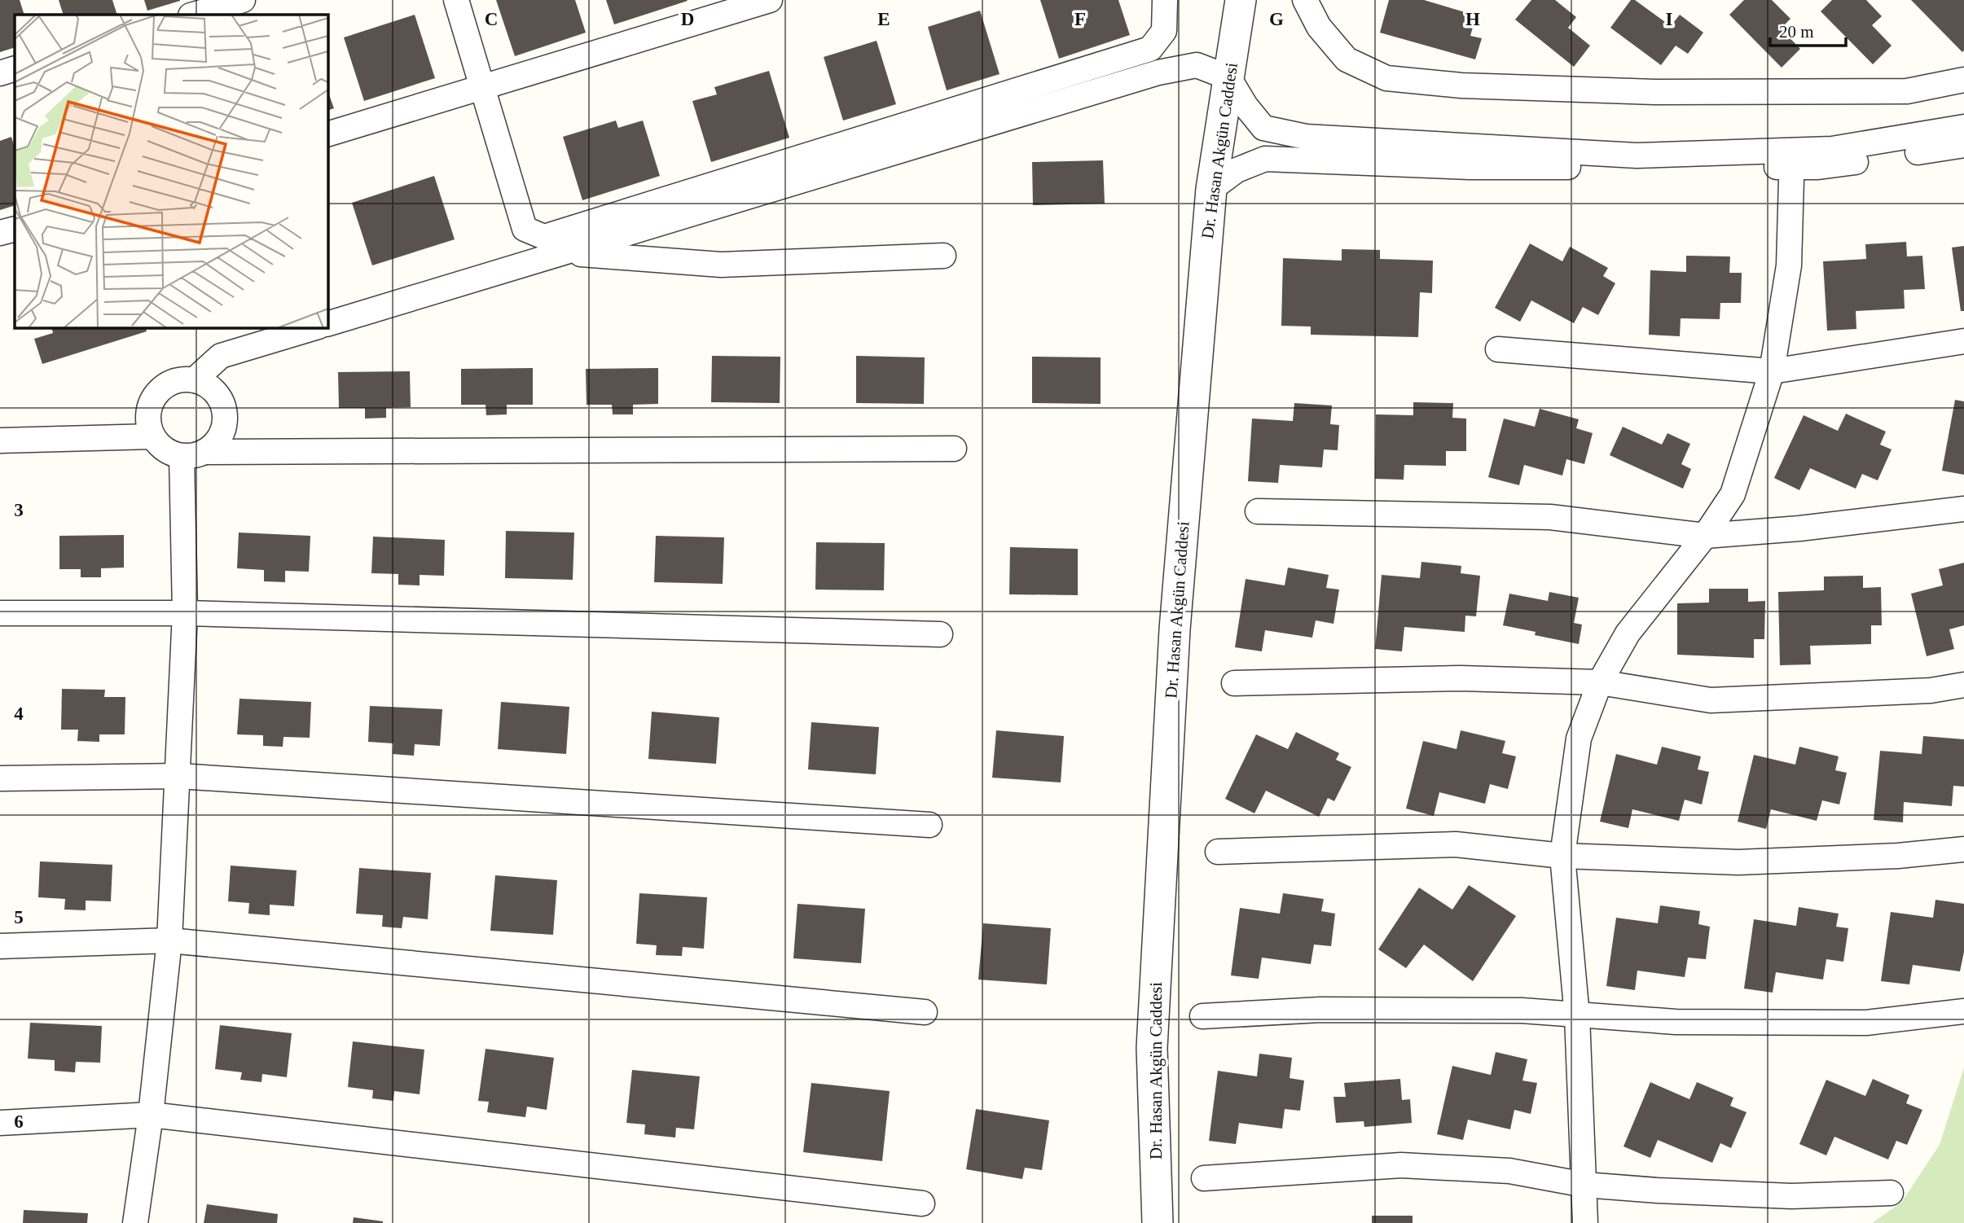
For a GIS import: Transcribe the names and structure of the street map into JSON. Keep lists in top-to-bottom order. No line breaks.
{"streets":{"street":["Dr. Hasan Akgün Caddesi"]},"scale_bar":"20 m","grid":{"columns":["C","D","E","F","G","H","I"],"rows":["3","4","5","6"]}}
